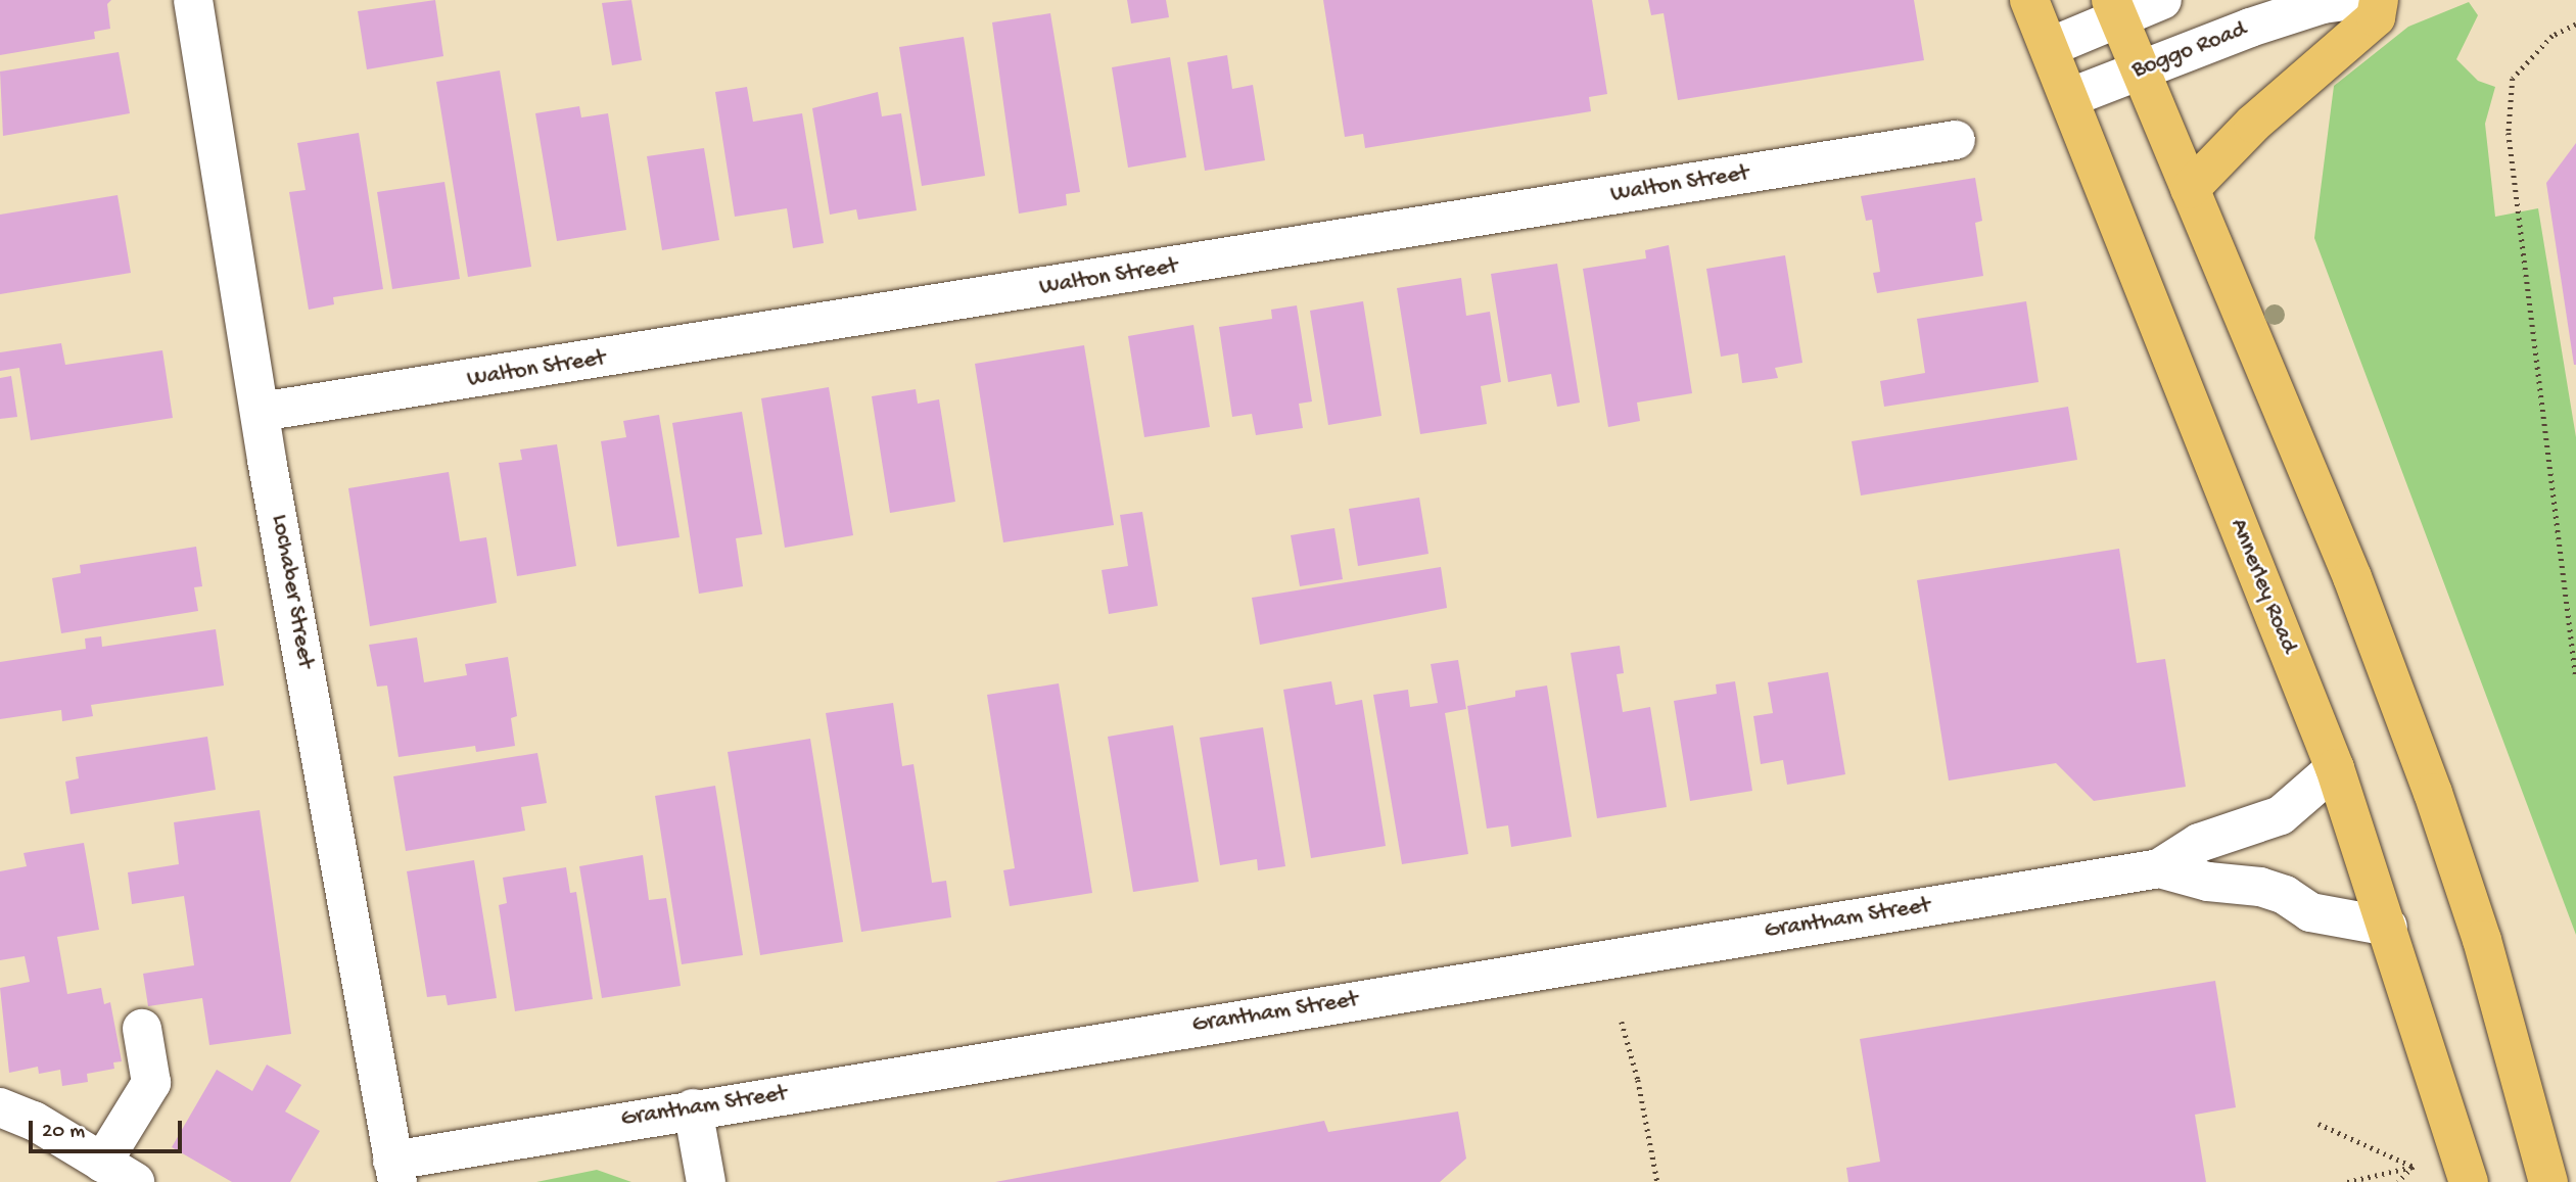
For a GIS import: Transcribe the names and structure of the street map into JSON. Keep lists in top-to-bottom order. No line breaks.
{"streets":{"main road":["Annerley Road"],"street":["Boggo Road","Walton Street","Lochaber Street","Grantham Street"]},"crossings":[["Boggo Road","Annerley Road"],["Walton Street","Lochaber Street"],["Annerley Road","Grantham Street"],["Lochaber Street","Grantham Street"]],"scale_bar":"20 m"}
